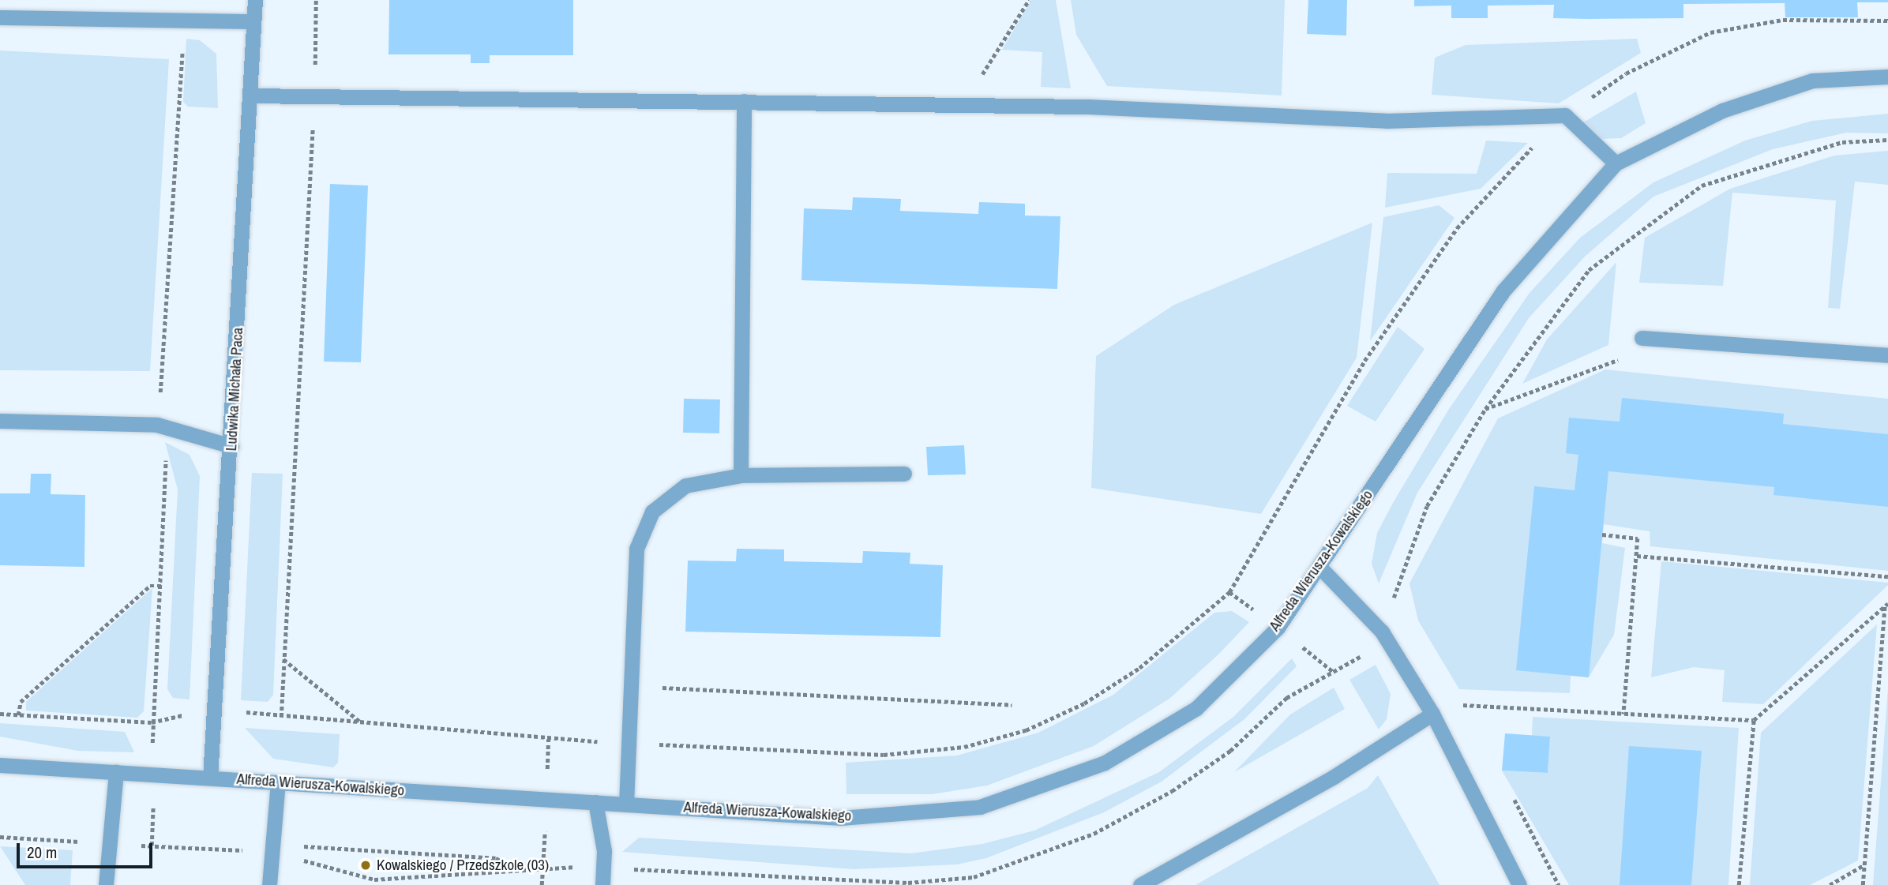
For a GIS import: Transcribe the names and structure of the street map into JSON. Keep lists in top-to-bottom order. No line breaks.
{"streets":{"street":["Ludwika Michała Paca","Alfreda Wierusza-Kowalskiego"]},"crossings":[["Ludwika Michała Paca","Alfreda Wierusza-Kowalskiego"]],"places":["Kowalskiego / Przedszkole (03)"],"scale_bar":"20 m"}
